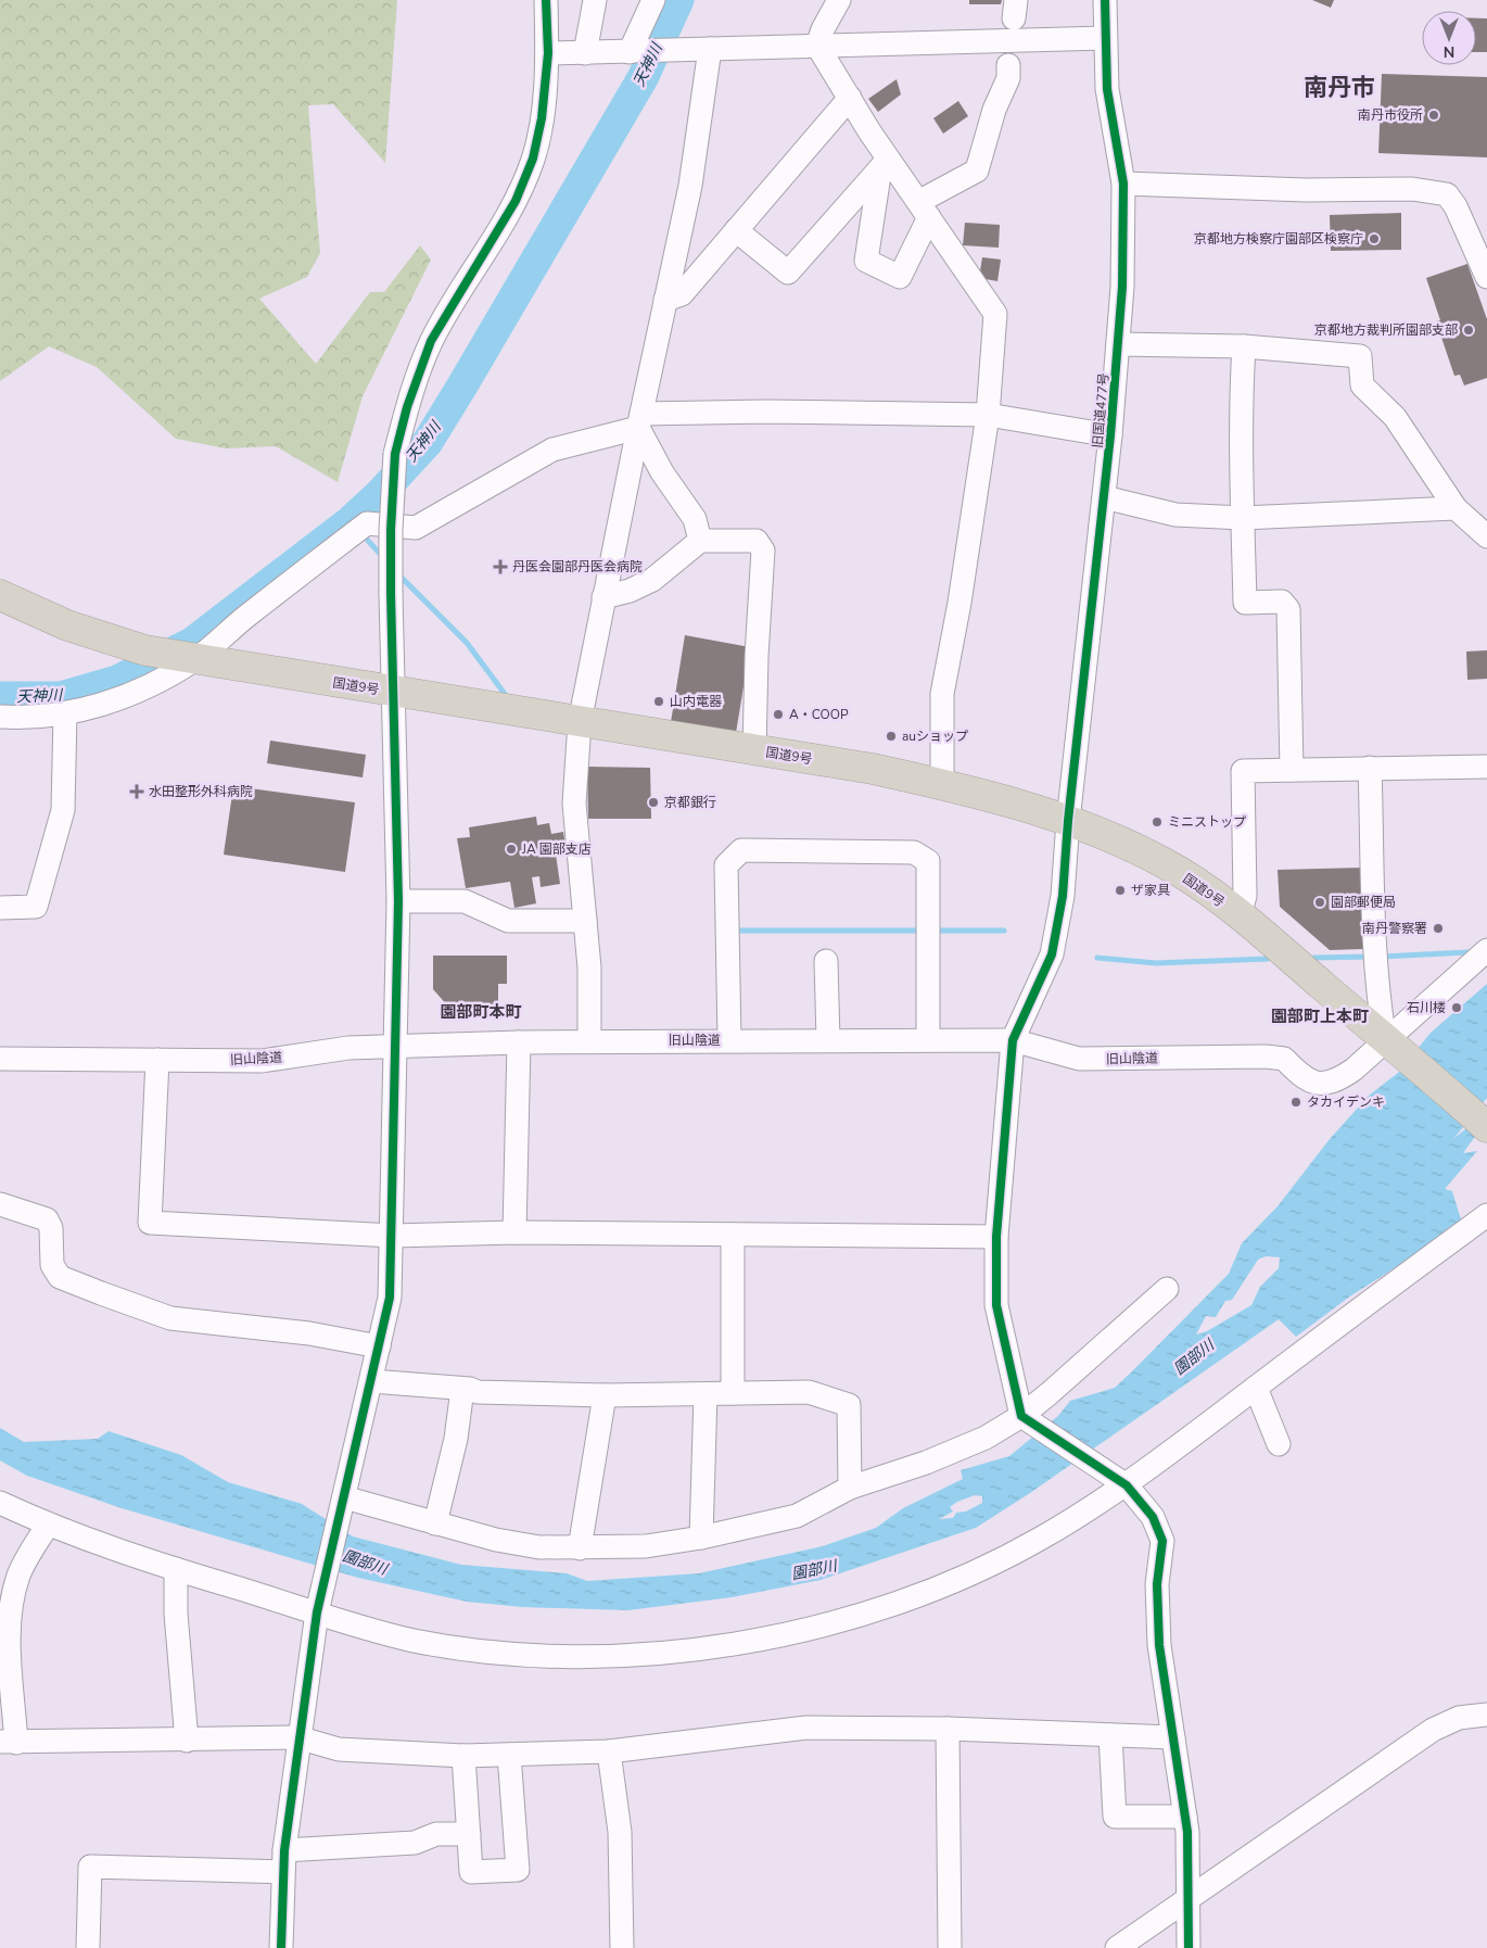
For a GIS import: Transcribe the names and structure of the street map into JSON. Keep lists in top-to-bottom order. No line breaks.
{"streets":{"highway":["国道9号"],"street":["旧国道477号","旧山陰道"]},"crossings":[["旧国道477号","国道9号"],["旧国道477号","旧山陰道"],["国道9号","旧山陰道"]],"districts":["南丹市","園部町本町","園部町上本町"],"water":["天神川","園部川"],"places":{"other":["南丹市役所","京都地方検察庁園部区検察庁","京都地方裁判所園部支部","山内電器","A・COOP","auショップ","京都銀行","ミニストップ","JA 園部支店","ザ家具","園部郵便局","南丹警察署","石川楼","タカイデンキ"],"health":["丹医会園部丹医会病院","水田整形外科病院"]},"north":"bottom"}
